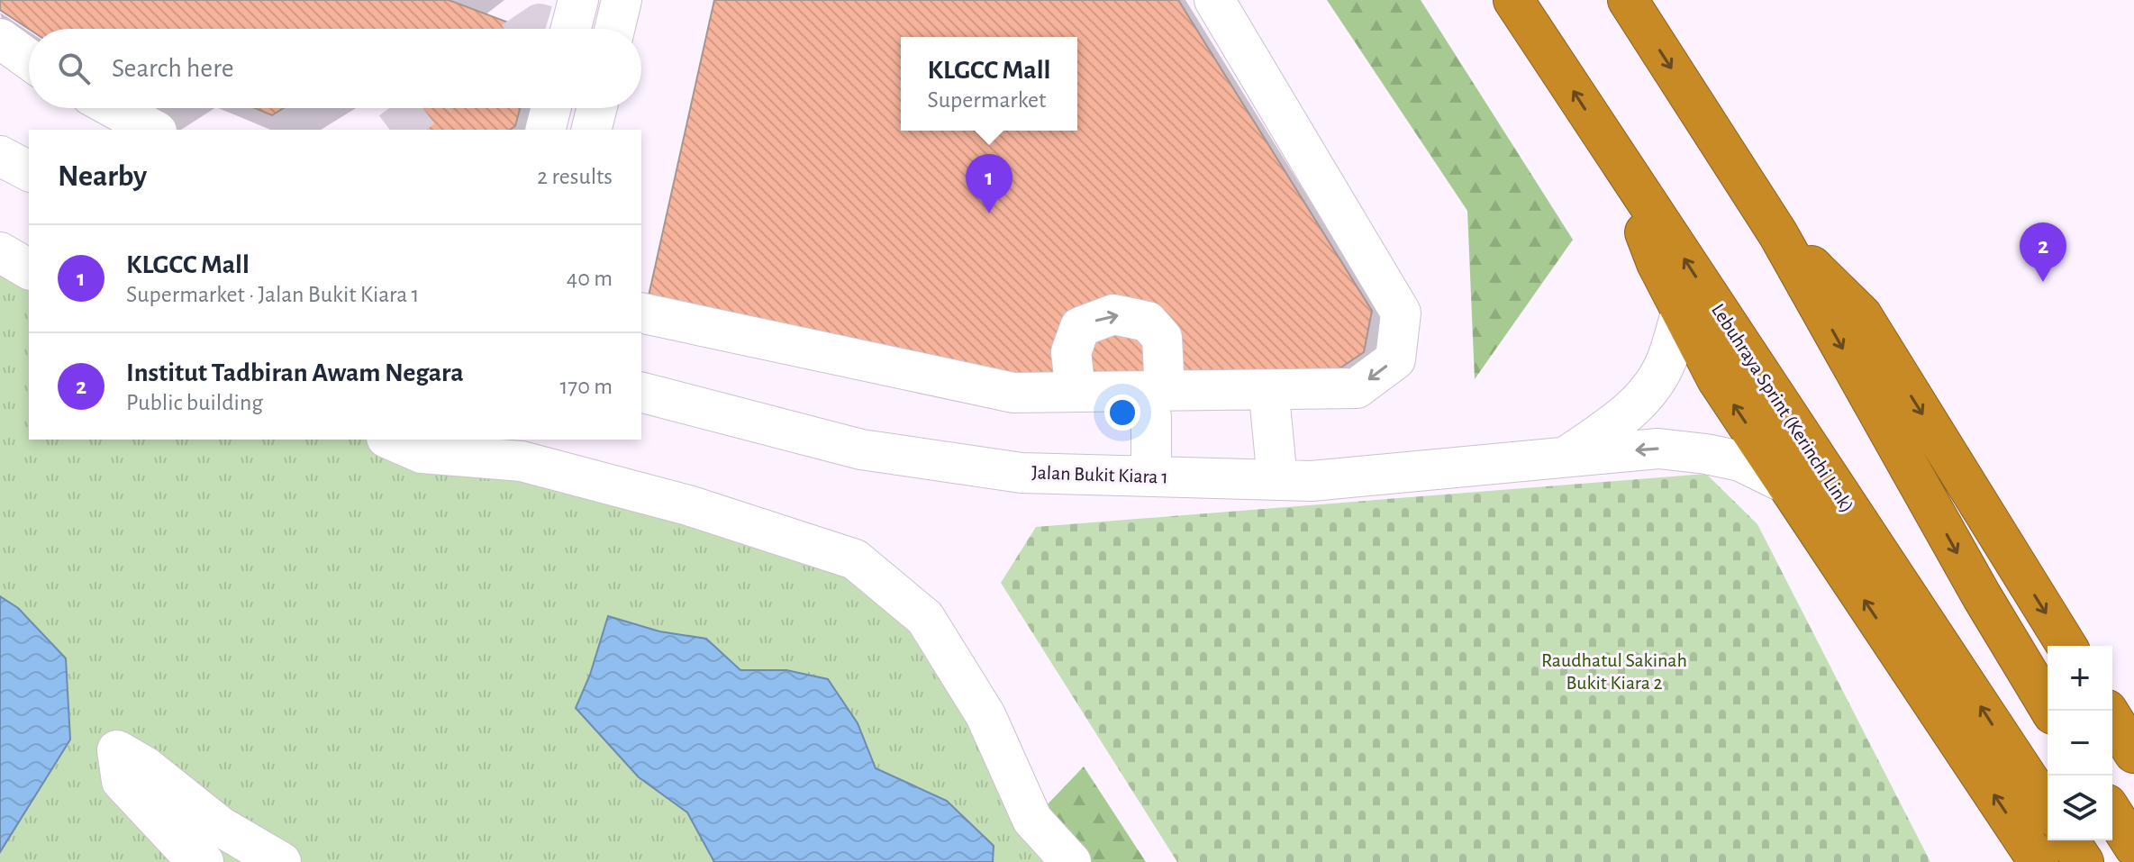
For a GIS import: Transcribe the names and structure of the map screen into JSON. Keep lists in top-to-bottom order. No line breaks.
{"streets":{"highway":["Lebuhraya Sprint (Kerinchi Link)"],"street":["Jalan Bukit Kiara 1"]},"parks":["Raudhatul Sakinah Bukit Kiara 2"],"page":{"search":"Search here","popup":["KLGCC Mall","Supermarket"],"heading":["Nearby","2 results"],"pins":["1","2"],"list":[{"mark":"1","name":"KLGCC Mall","note":"Supermarket · Jalan Bukit Kiara 1","value":"40 m"},{"mark":"2","name":"Institut Tadbiran Awam Negara","note":"Public building","value":"170 m"}],"map_buttons":["+","−"]}}
